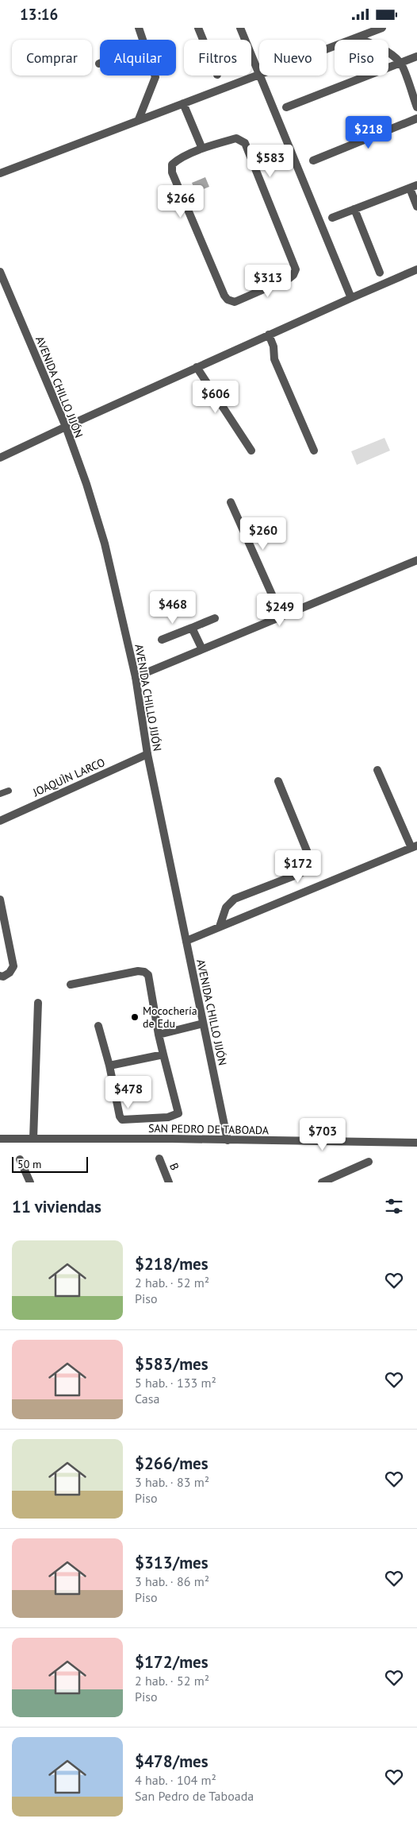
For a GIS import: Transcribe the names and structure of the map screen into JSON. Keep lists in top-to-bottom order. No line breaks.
{"streets":{"street":["AVENIDA CHILLO JIJÓN","JOAQUÌN LARCO","SAN PEDRO DE TABOADA","B"]},"crossings":[["AVENIDA CHILLO JIJÓN","JOAQUÌN LARCO"],["AVENIDA CHILLO JIJÓN","SAN PEDRO DE TABOADA"]],"places":["Mocochería de Edu"],"scale_bar":"50 m","page":{"status":"13:16","chip":["Comprar","Alquilar","Filtros","Nuevo","Piso"],"price":["$218","$583","$266","$313","$606","$260","$468","$249","$172","$478","$703"],"scale":"50 m","heading":"11 viviendas","list":[{"name":"$218/mes","note":"2 hab. · 52 m² · Piso"},{"name":"$583/mes","note":"5 hab. · 133 m² · Casa"},{"name":"$266/mes","note":"3 hab. · 83 m² · Piso"},{"name":"$313/mes","note":"3 hab. · 86 m² · Piso"},{"name":"$172/mes","note":"2 hab. · 52 m² · Piso"},{"name":"$478/mes","note":"4 hab. · 104 m² · San Pedro de Taboada"}]}}
